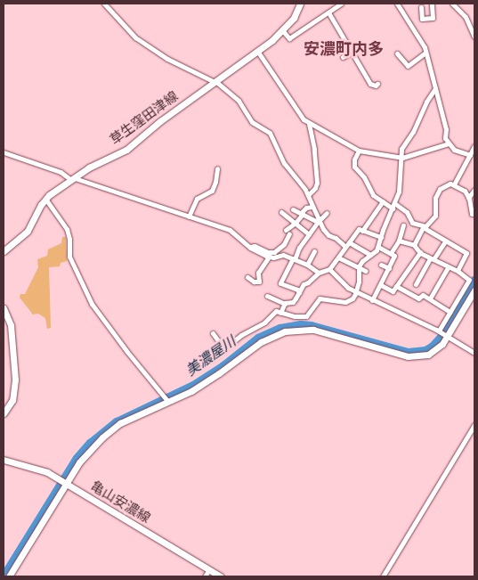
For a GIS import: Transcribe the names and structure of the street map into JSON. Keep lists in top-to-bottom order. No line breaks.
{"streets":{"main road":["草生窪田津線","亀山安濃線"]},"districts":["安濃町内多"],"water":["美濃屋川"]}
